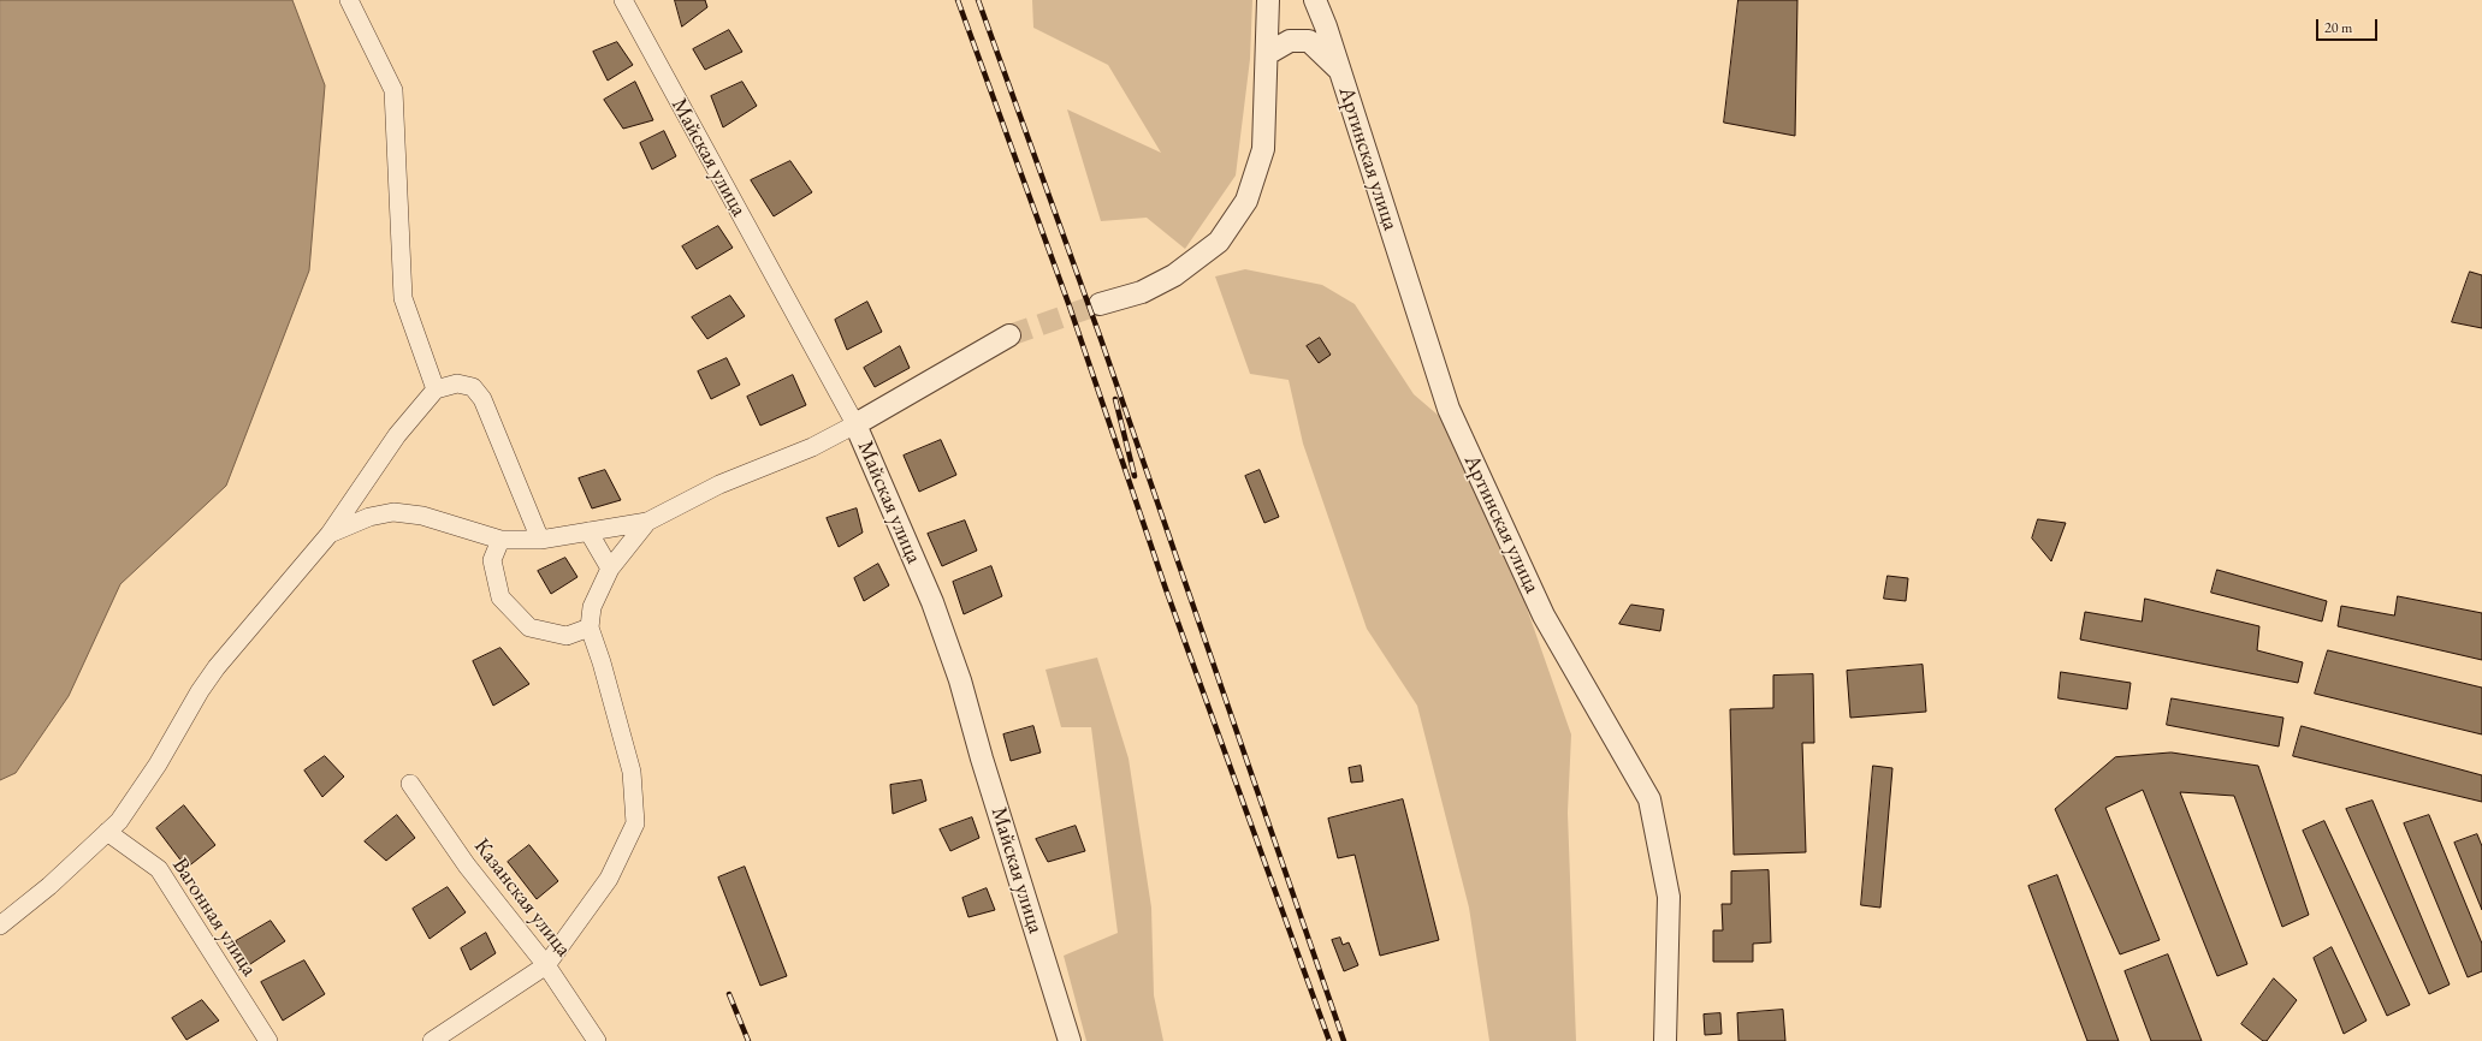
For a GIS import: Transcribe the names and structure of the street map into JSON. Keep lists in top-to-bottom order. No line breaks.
{"streets":{"street":["Майская улица","Артинская улица","Казанская улица","Вагонная улица"]},"scale_bar":"20 m"}
